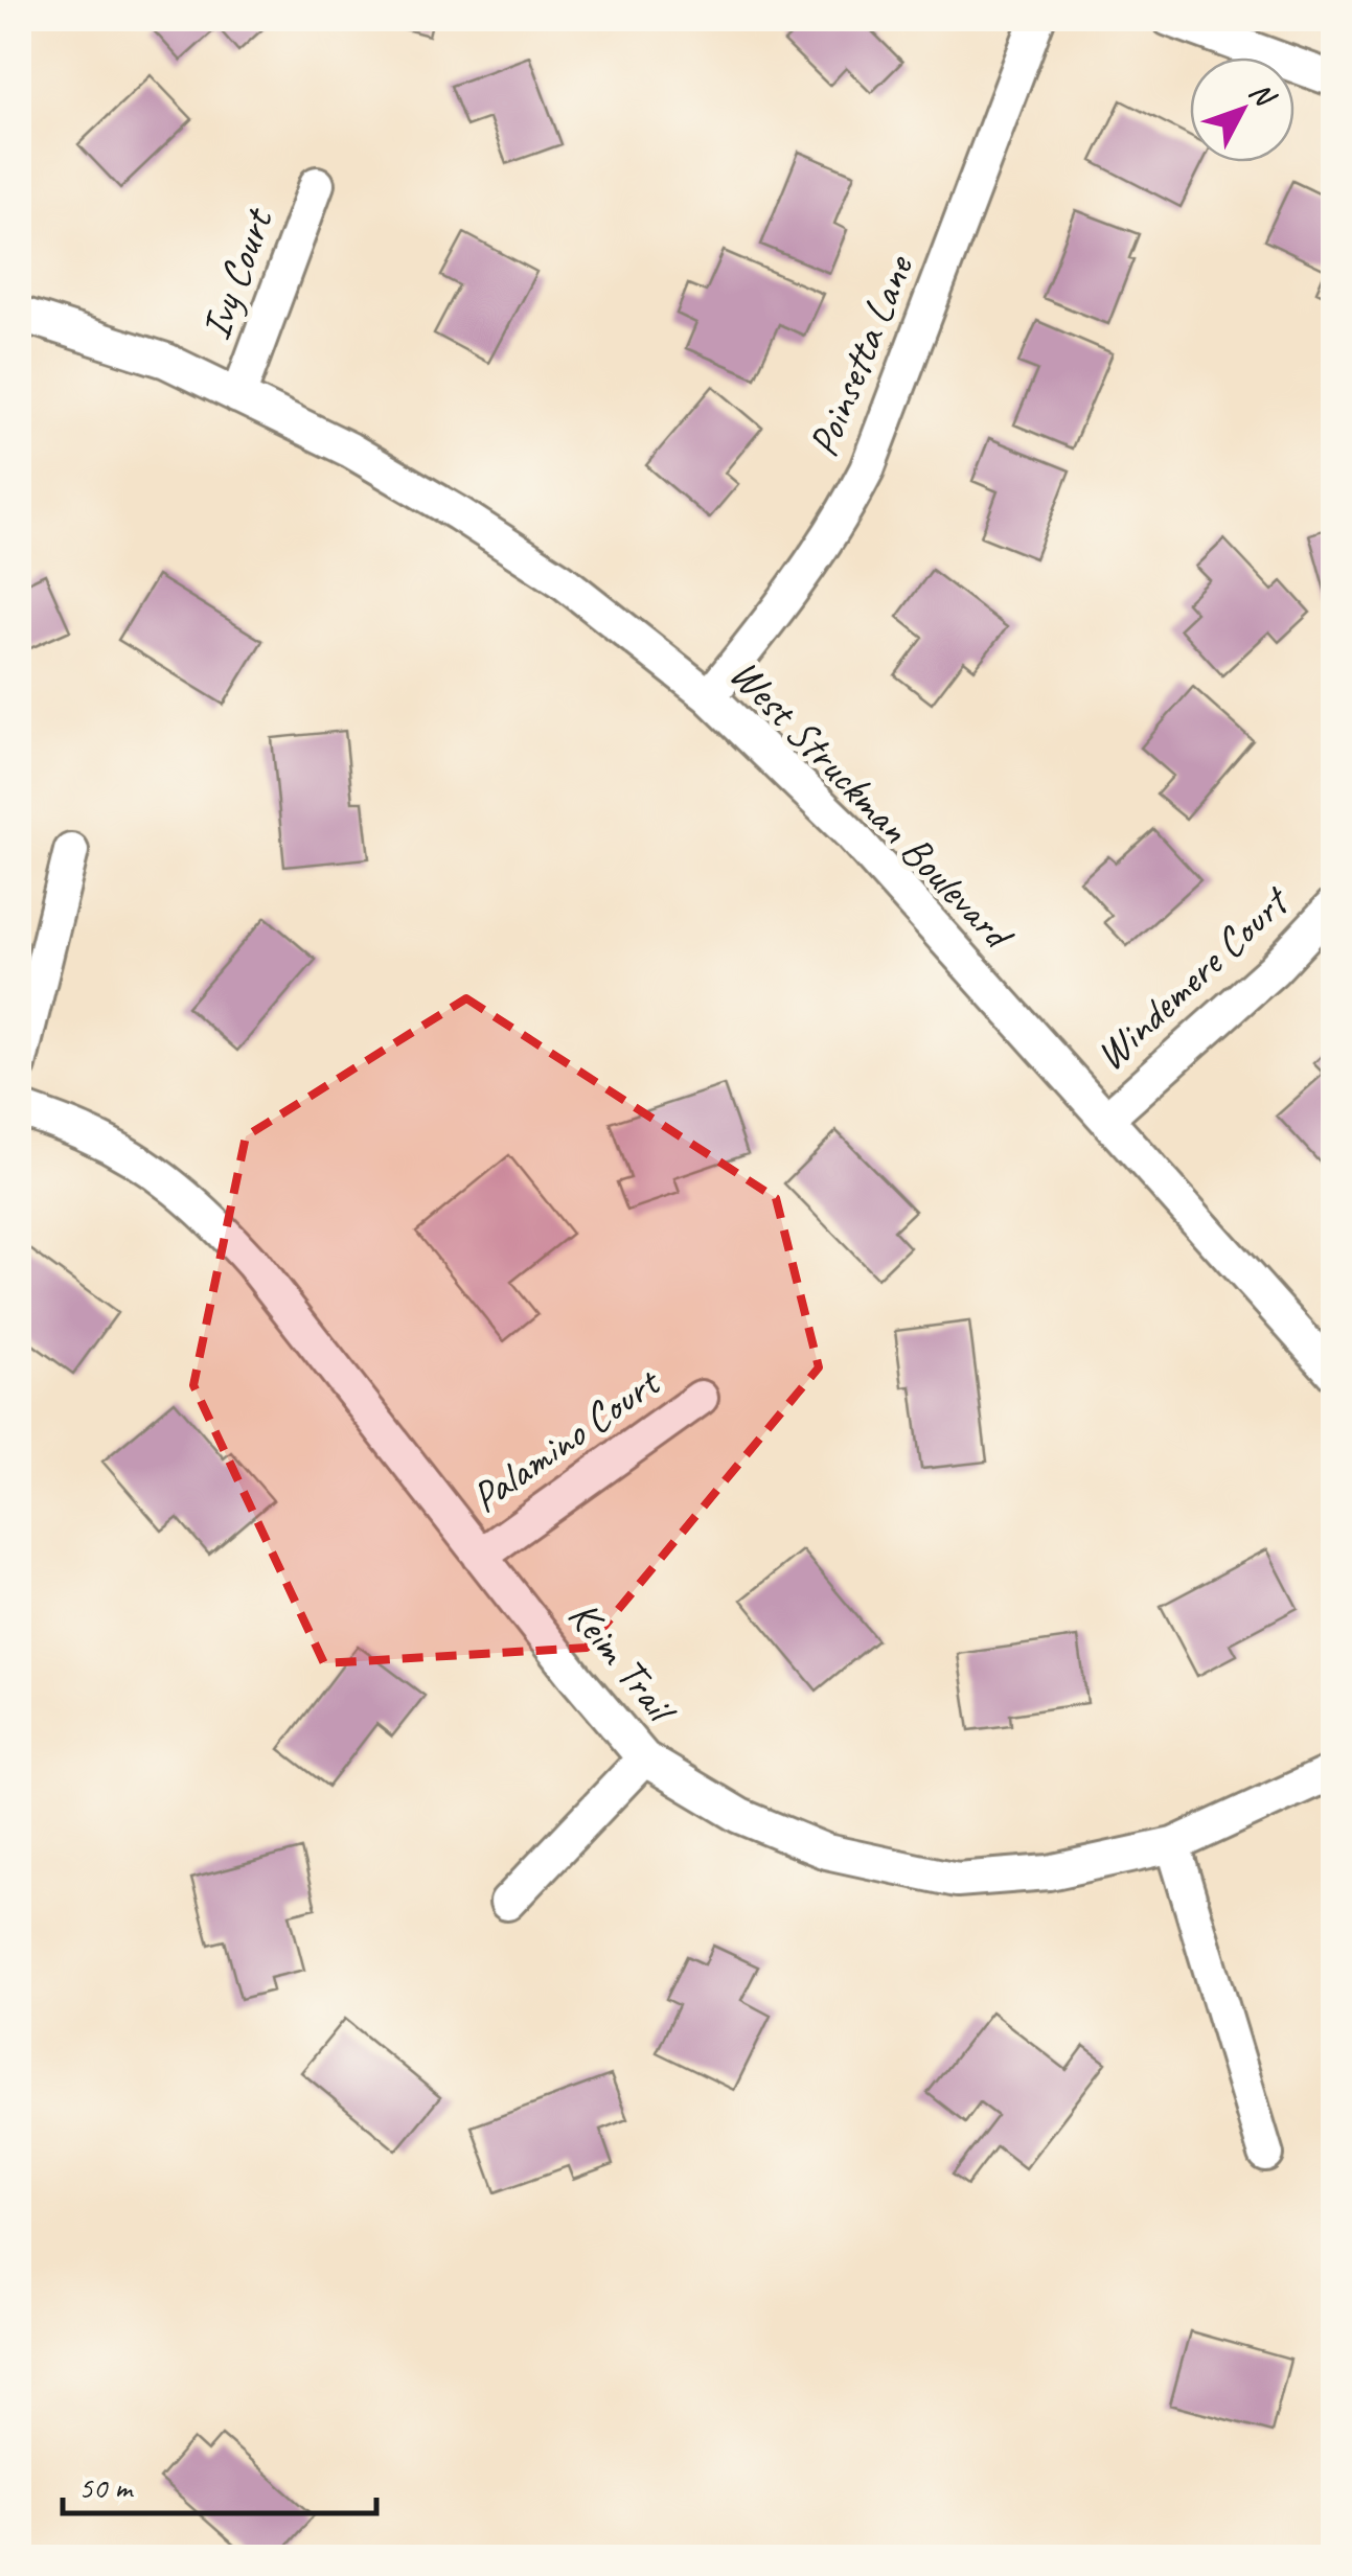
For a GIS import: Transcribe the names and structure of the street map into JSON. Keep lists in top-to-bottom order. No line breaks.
{"streets":{"street":["Ivy Court","Poinsetta Lane","West Struckman Boulevard","Windemere Court","Palamino Court","Keim Trail"]},"crossings":[["Ivy Court","West Struckman Boulevard"],["Poinsetta Lane","West Struckman Boulevard"],["West Struckman Boulevard","Windemere Court"],["Palamino Court","Keim Trail"]],"scale_bar":"50 m","north":"top right"}
